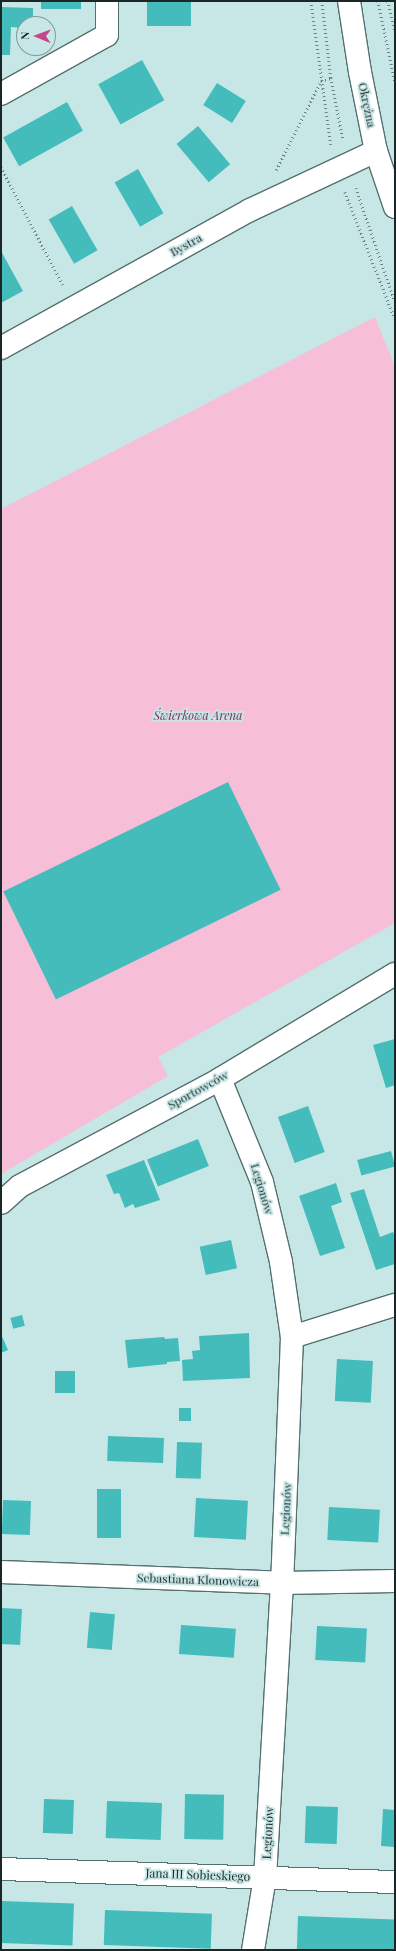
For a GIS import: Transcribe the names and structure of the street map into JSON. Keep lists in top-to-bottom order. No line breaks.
{"streets":{"street":["Okrężna","Bystra","Sportowców","Legionów","Sebastiana Klonowicza","Jana III Sobieskiego"]},"crossings":[["Okrężna","Bystra"],["Sportowców","Legionów"],["Legionów","Sebastiana Klonowicza"],["Legionów","Jana III Sobieskiego"]],"parks":["Świerkowa Arena"],"north":"left"}
